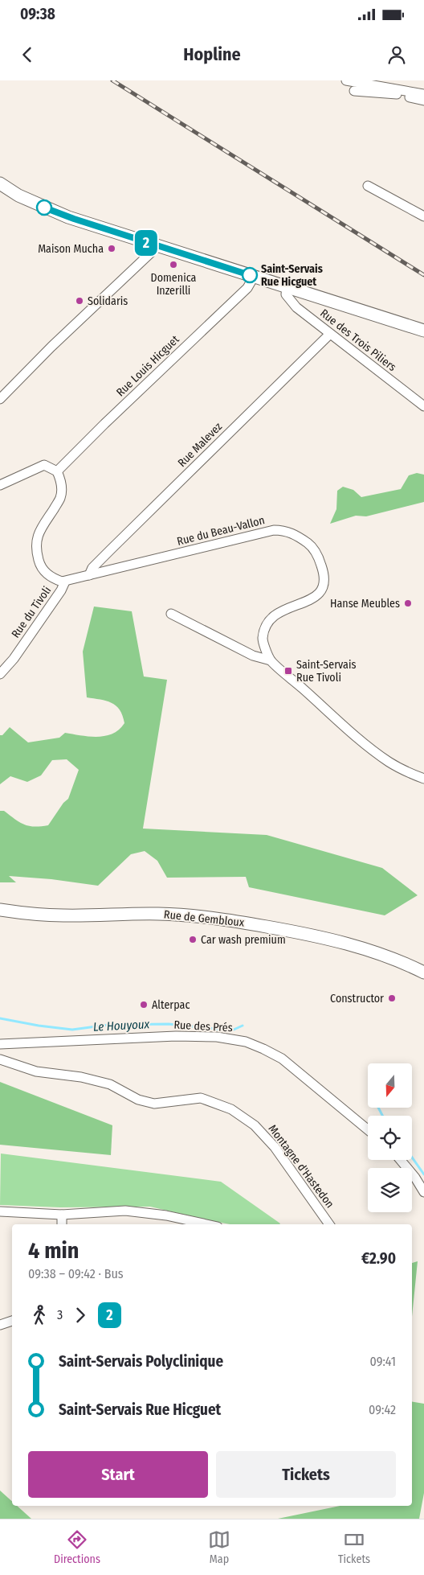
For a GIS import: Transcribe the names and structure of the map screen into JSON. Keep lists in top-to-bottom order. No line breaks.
{"streets":{"main road":["Rue de Gembloux"],"street":["Rue des Trois Piliers","Rue Louis Hicguet","Rue Malevez","Rue du Beau-Vallon","Rue du Tivoli","Rue des Prés","Montagne d'Hastedon"]},"crossings":[["Rue des Trois Piliers","Rue Malevez"],["Rue Malevez","Rue du Beau-Vallon"],["Rue du Beau-Vallon","Rue du Tivoli"]],"water":["Le Houyoux"],"places":{"other":["Maison Mucha","Domenica Inzerilli","Saint-Servais Rue Hicguet","Solidaris","Hanse Meubles","Car wash premium","Constructor","Alterpac"],"transit":["Saint-Servais Rue Tivoli"]},"lines":["bus line 2"],"north":"bottom","page":{"status":"09:38","header":"Hopline","on_map":"2","heading":["4 min","09:38 – 09:42 · Bus","€2.90"],"legs":["3","2"],"list":[{"name":"Saint-Servais Polyclinique","value":"09:41"},{"name":"Saint-Servais Rue Hicguet","value":"09:42"}],"buttons":["Start","Tickets"],"tabs":["Directions","Map","Tickets"]}}
